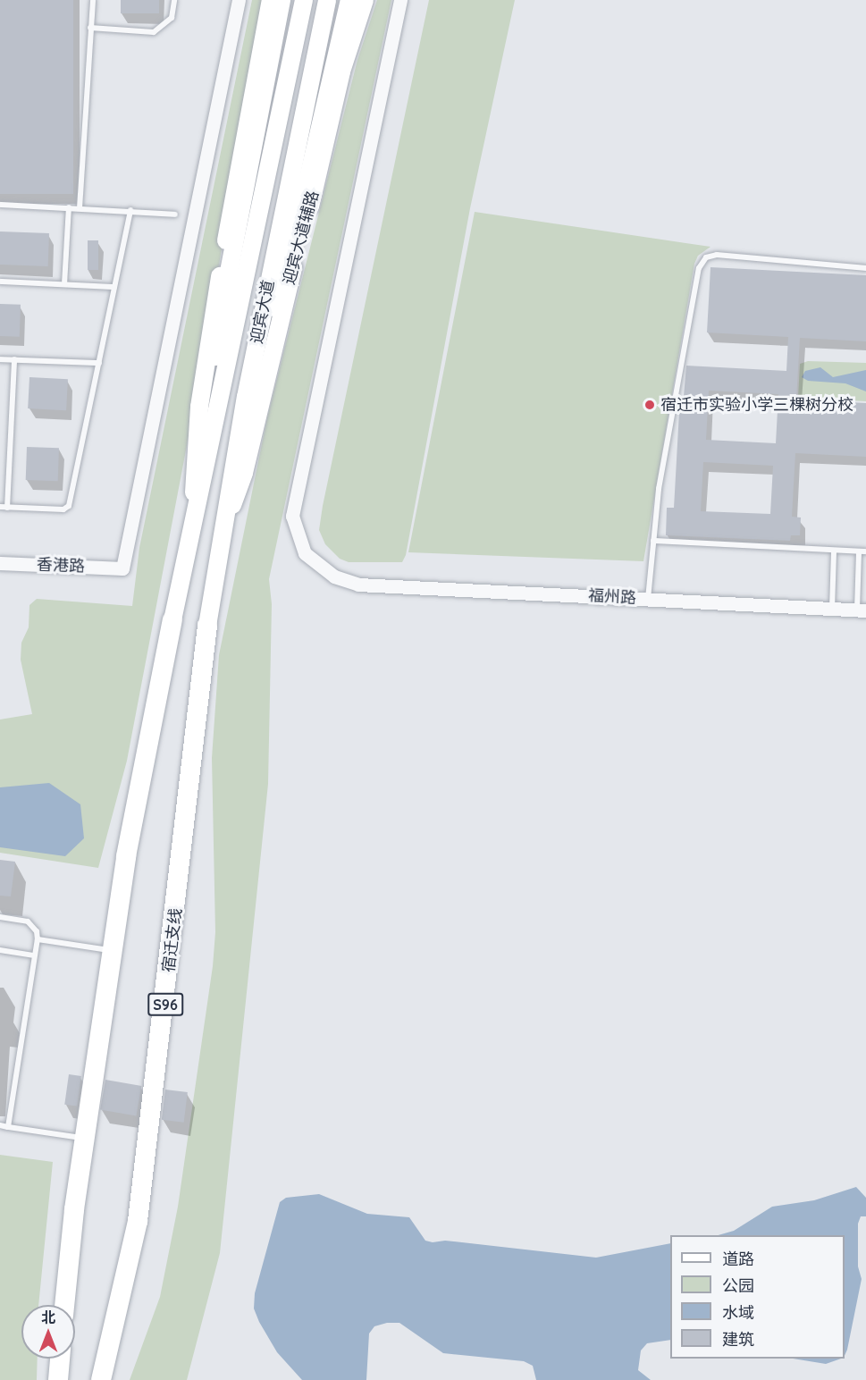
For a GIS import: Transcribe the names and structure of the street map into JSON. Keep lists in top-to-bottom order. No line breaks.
{"streets":{"highway":["宿迁支线","S96"],"main road":["迎宾大道辅路","迎宾大道"],"street":["香港路","福州路"]},"crossings":[["迎宾大道辅路","迎宾大道"],["迎宾大道","宿迁支线"]],"places":["宿迁市实验小学三棵树分校"],"legend":["道路","公园","水域","建筑"],"north":"top"}
